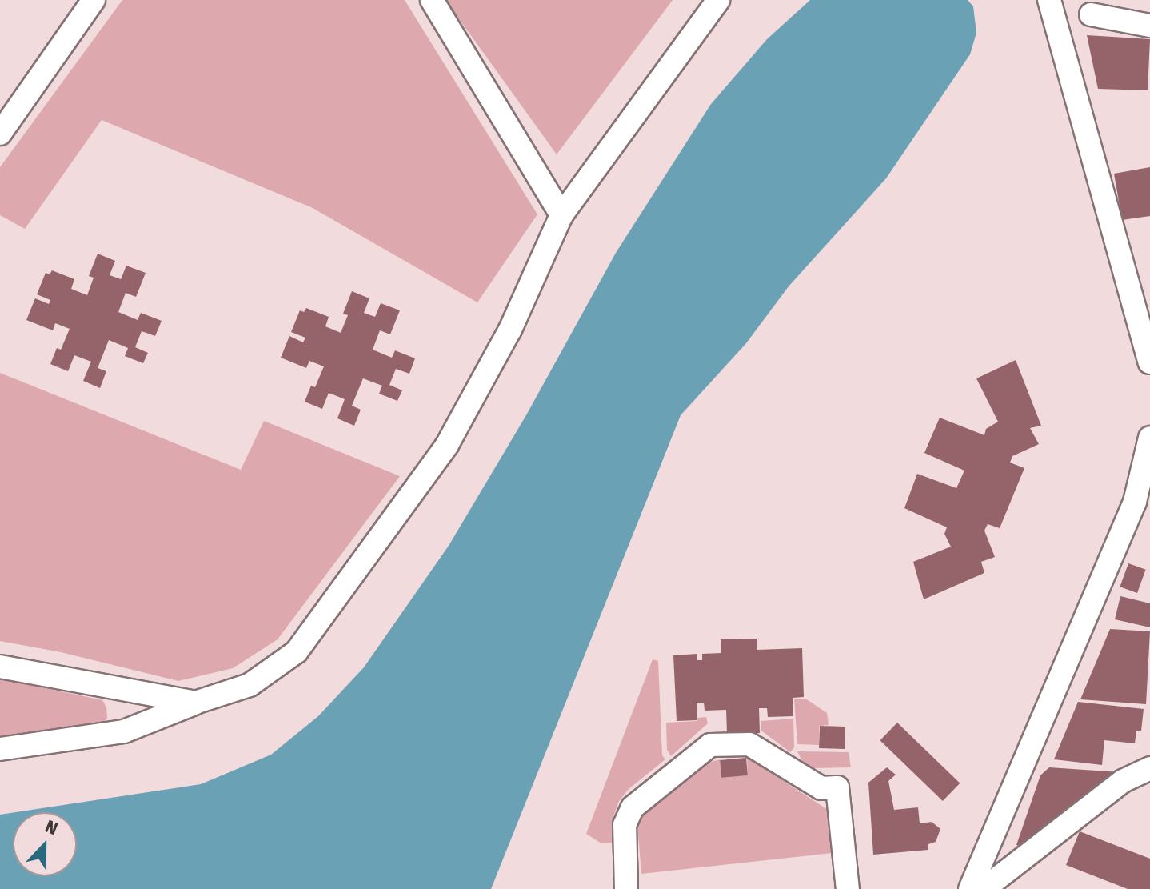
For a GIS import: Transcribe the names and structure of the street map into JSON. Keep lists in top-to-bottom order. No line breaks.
{"north":"top"}
